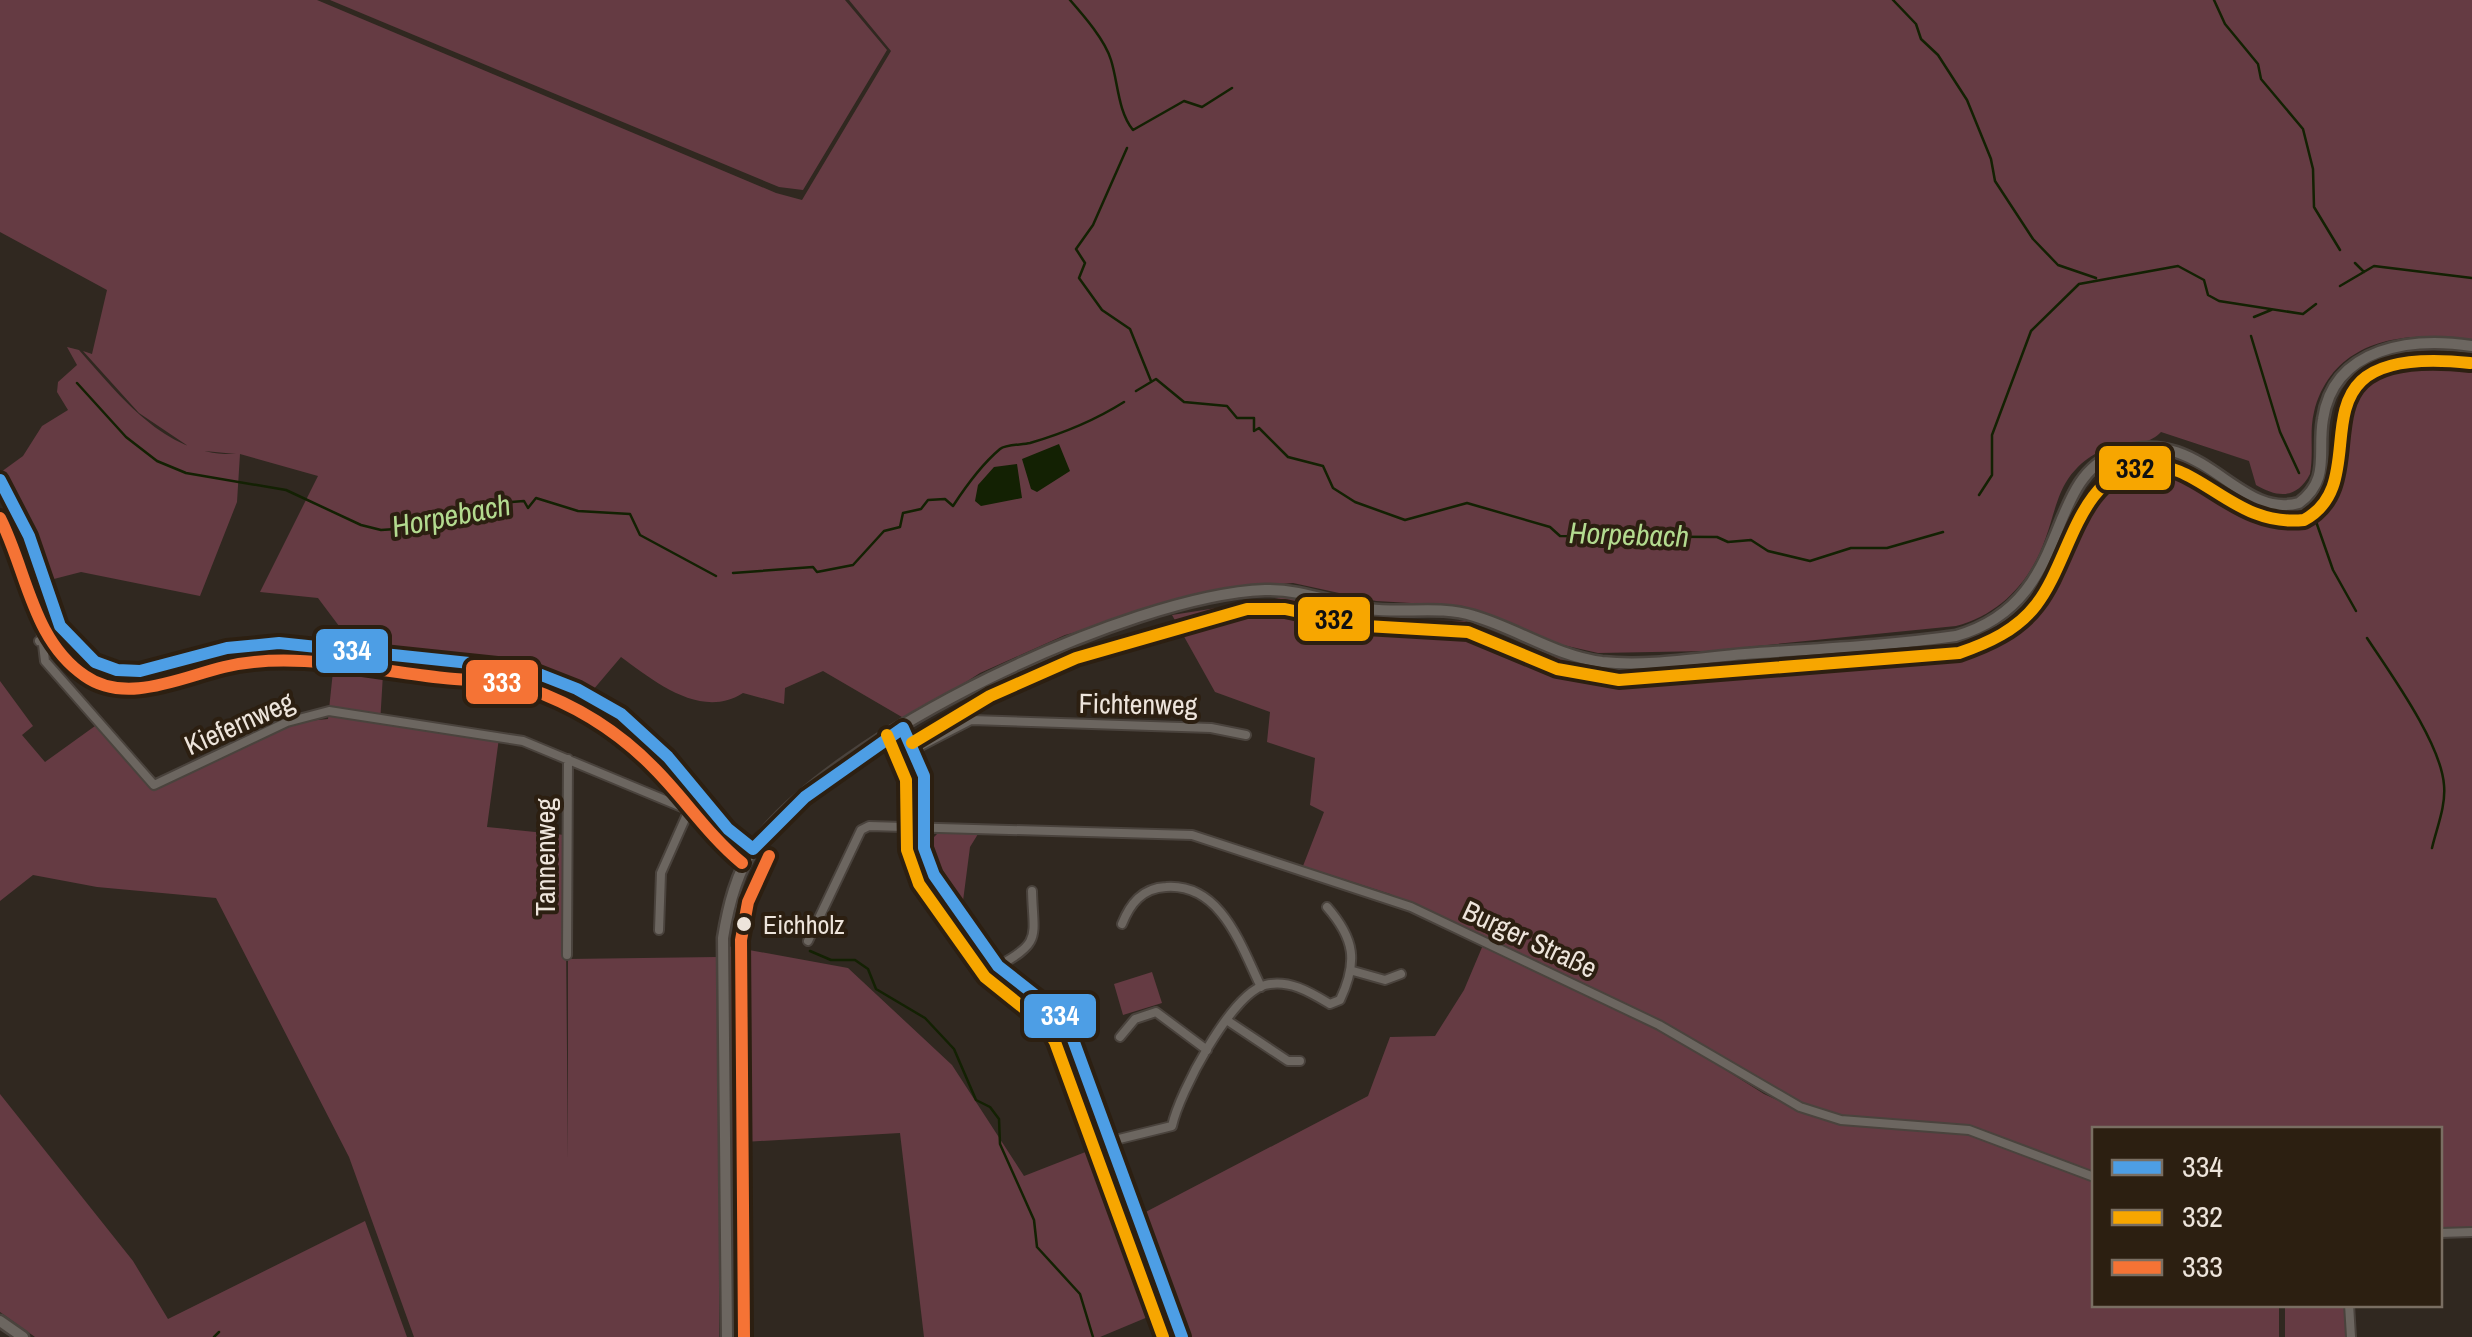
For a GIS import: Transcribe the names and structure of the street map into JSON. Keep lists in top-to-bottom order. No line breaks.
{"streets":{"street":["Fichtenweg","Kiefernweg","Tannenweg","Burger Straße"]},"crossings":[["Kiefernweg","Tannenweg"]],"water":["Horpebach"],"places":["Eichholz"],"lines":["transit line 332","transit line 334","transit line 333"],"legend":["334","332","333"]}
